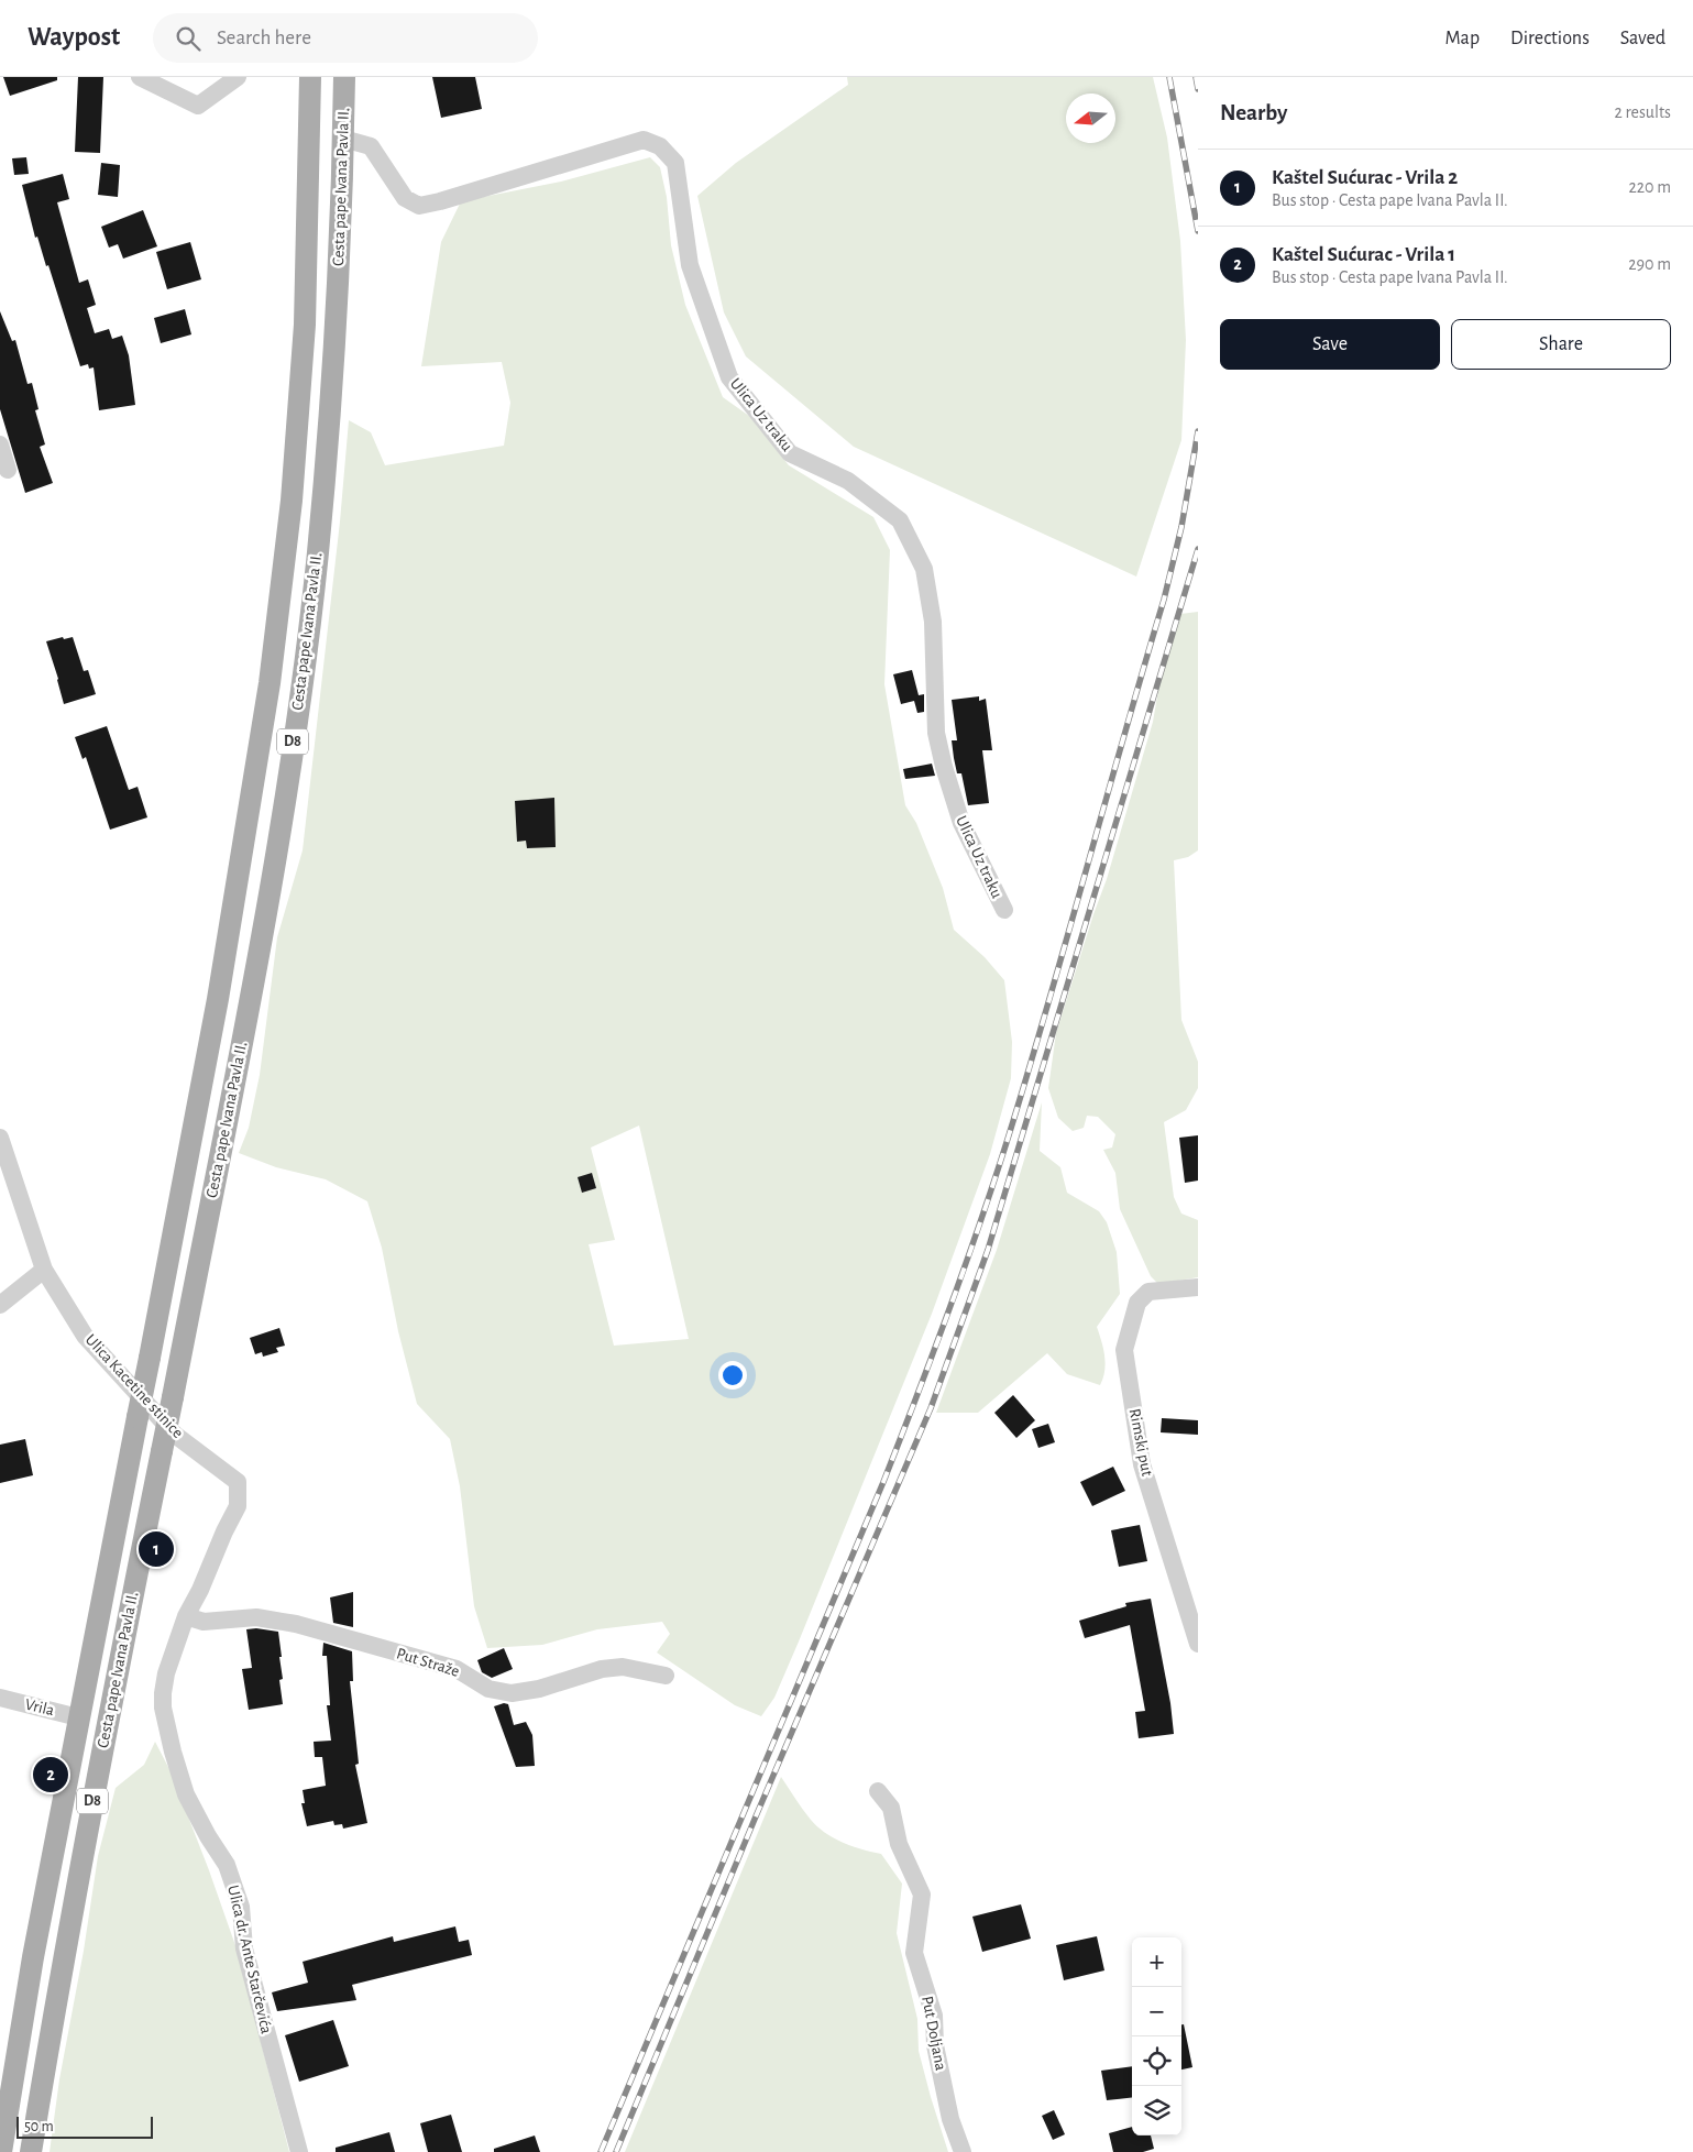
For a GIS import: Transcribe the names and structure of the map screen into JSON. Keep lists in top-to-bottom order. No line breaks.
{"streets":{"main road":["Cesta pape Ivana Pavla II.","D8"],"street":["Ulica Uz traku","Ulica Kacetine stinice","Rimski put","Put Straže","Vrila","Ulica dr. Ante Starčevića","Put Doljana"]},"crossings":[["Cesta pape Ivana Pavla II.","Ulica Uz traku"],["Cesta pape Ivana Pavla II.","Vrila"],["Ulica Kacetine stinice","Put Straže"],["Ulica Kacetine stinice","Ulica dr. Ante Starčevića"],["Put Straže","Ulica dr. Ante Starčevića"]],"scale_bar":"50 m","north":"left","page":{"header":"Waypost","search":"Search here","nav":["Map","Directions","Saved"],"heading":["Nearby","2 results"],"list":[{"mark":"1","name":"Kaštel Sućurac - Vrila 2","note":"Bus stop · Cesta pape Ivana Pavla II.","value":"220 m"},{"mark":"2","name":"Kaštel Sućurac - Vrila 1","note":"Bus stop · Cesta pape Ivana Pavla II.","value":"290 m"}],"buttons":["Save","Share"],"pins":["1","2"],"map_buttons":["+","−"],"scale":"50 m"}}
